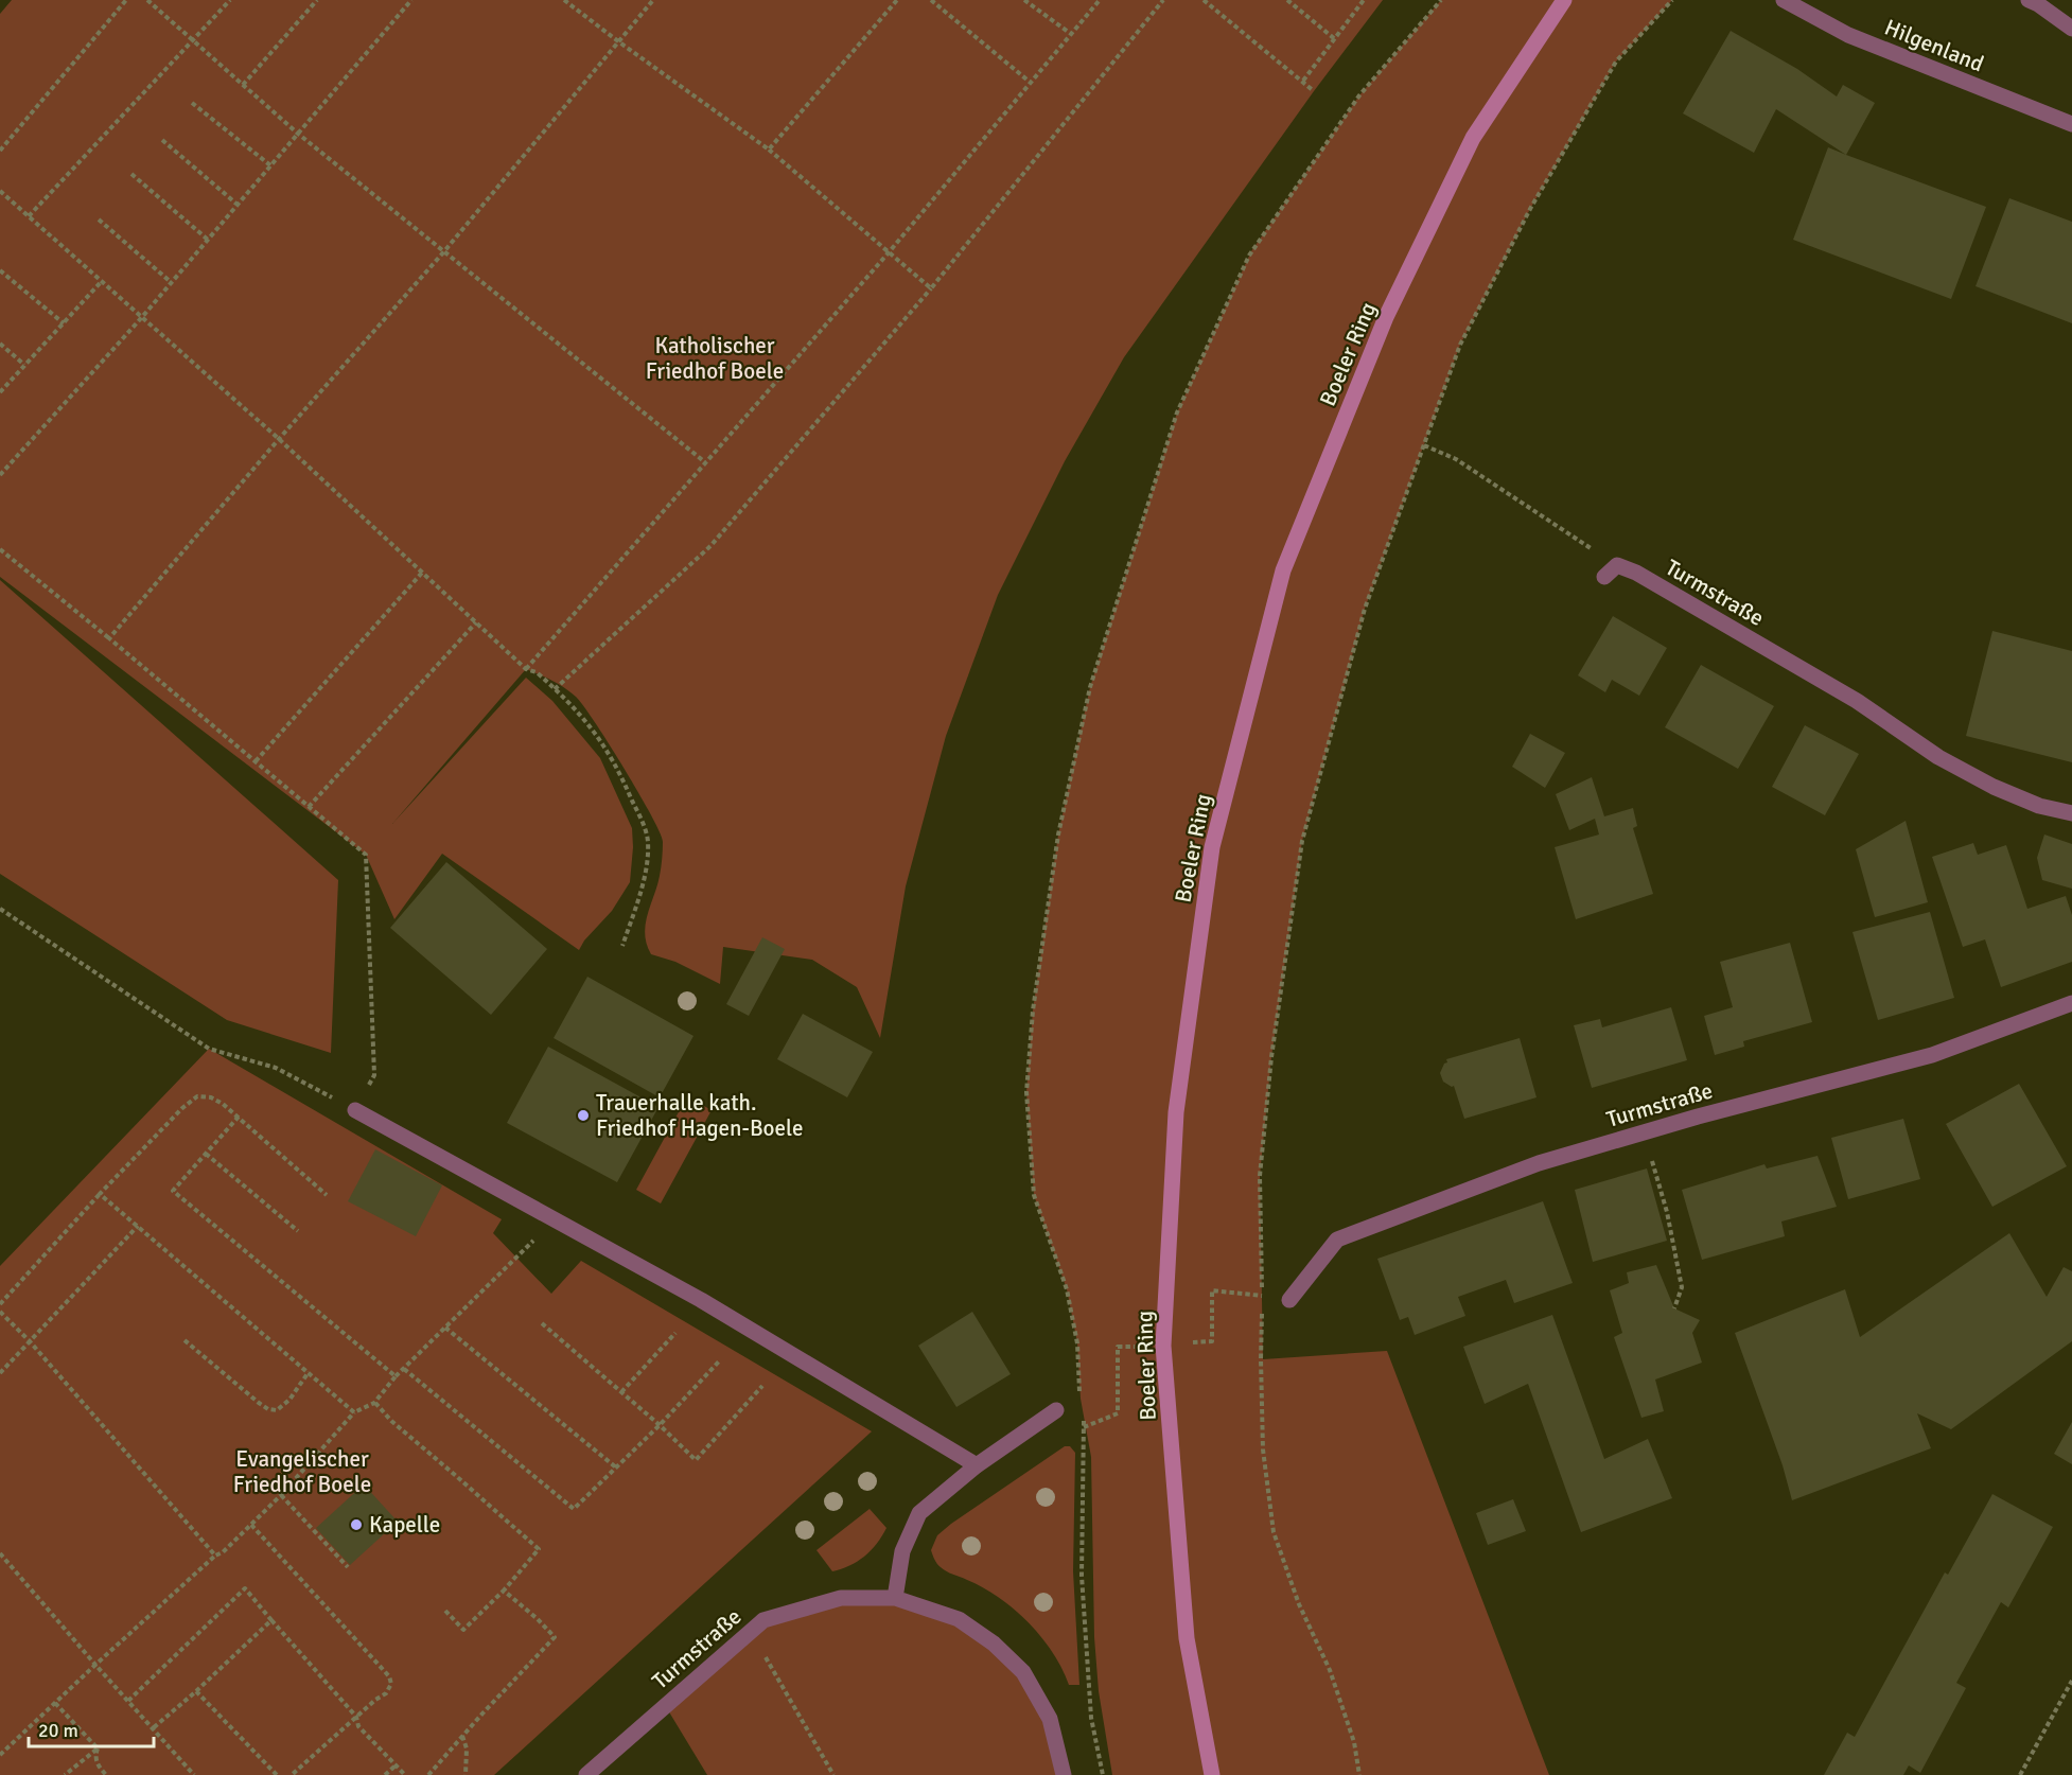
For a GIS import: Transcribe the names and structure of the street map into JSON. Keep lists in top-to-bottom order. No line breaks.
{"streets":{"main road":["Boeler Ring"],"street":["Hilgenland","Turmstraße"]},"parks":["Katholischer Friedhof Boele","Evangelischer Friedhof Boele"],"places":["Trauerhalle kath. Friedhof Hagen-Boele","Kapelle"],"scale_bar":"20 m"}
